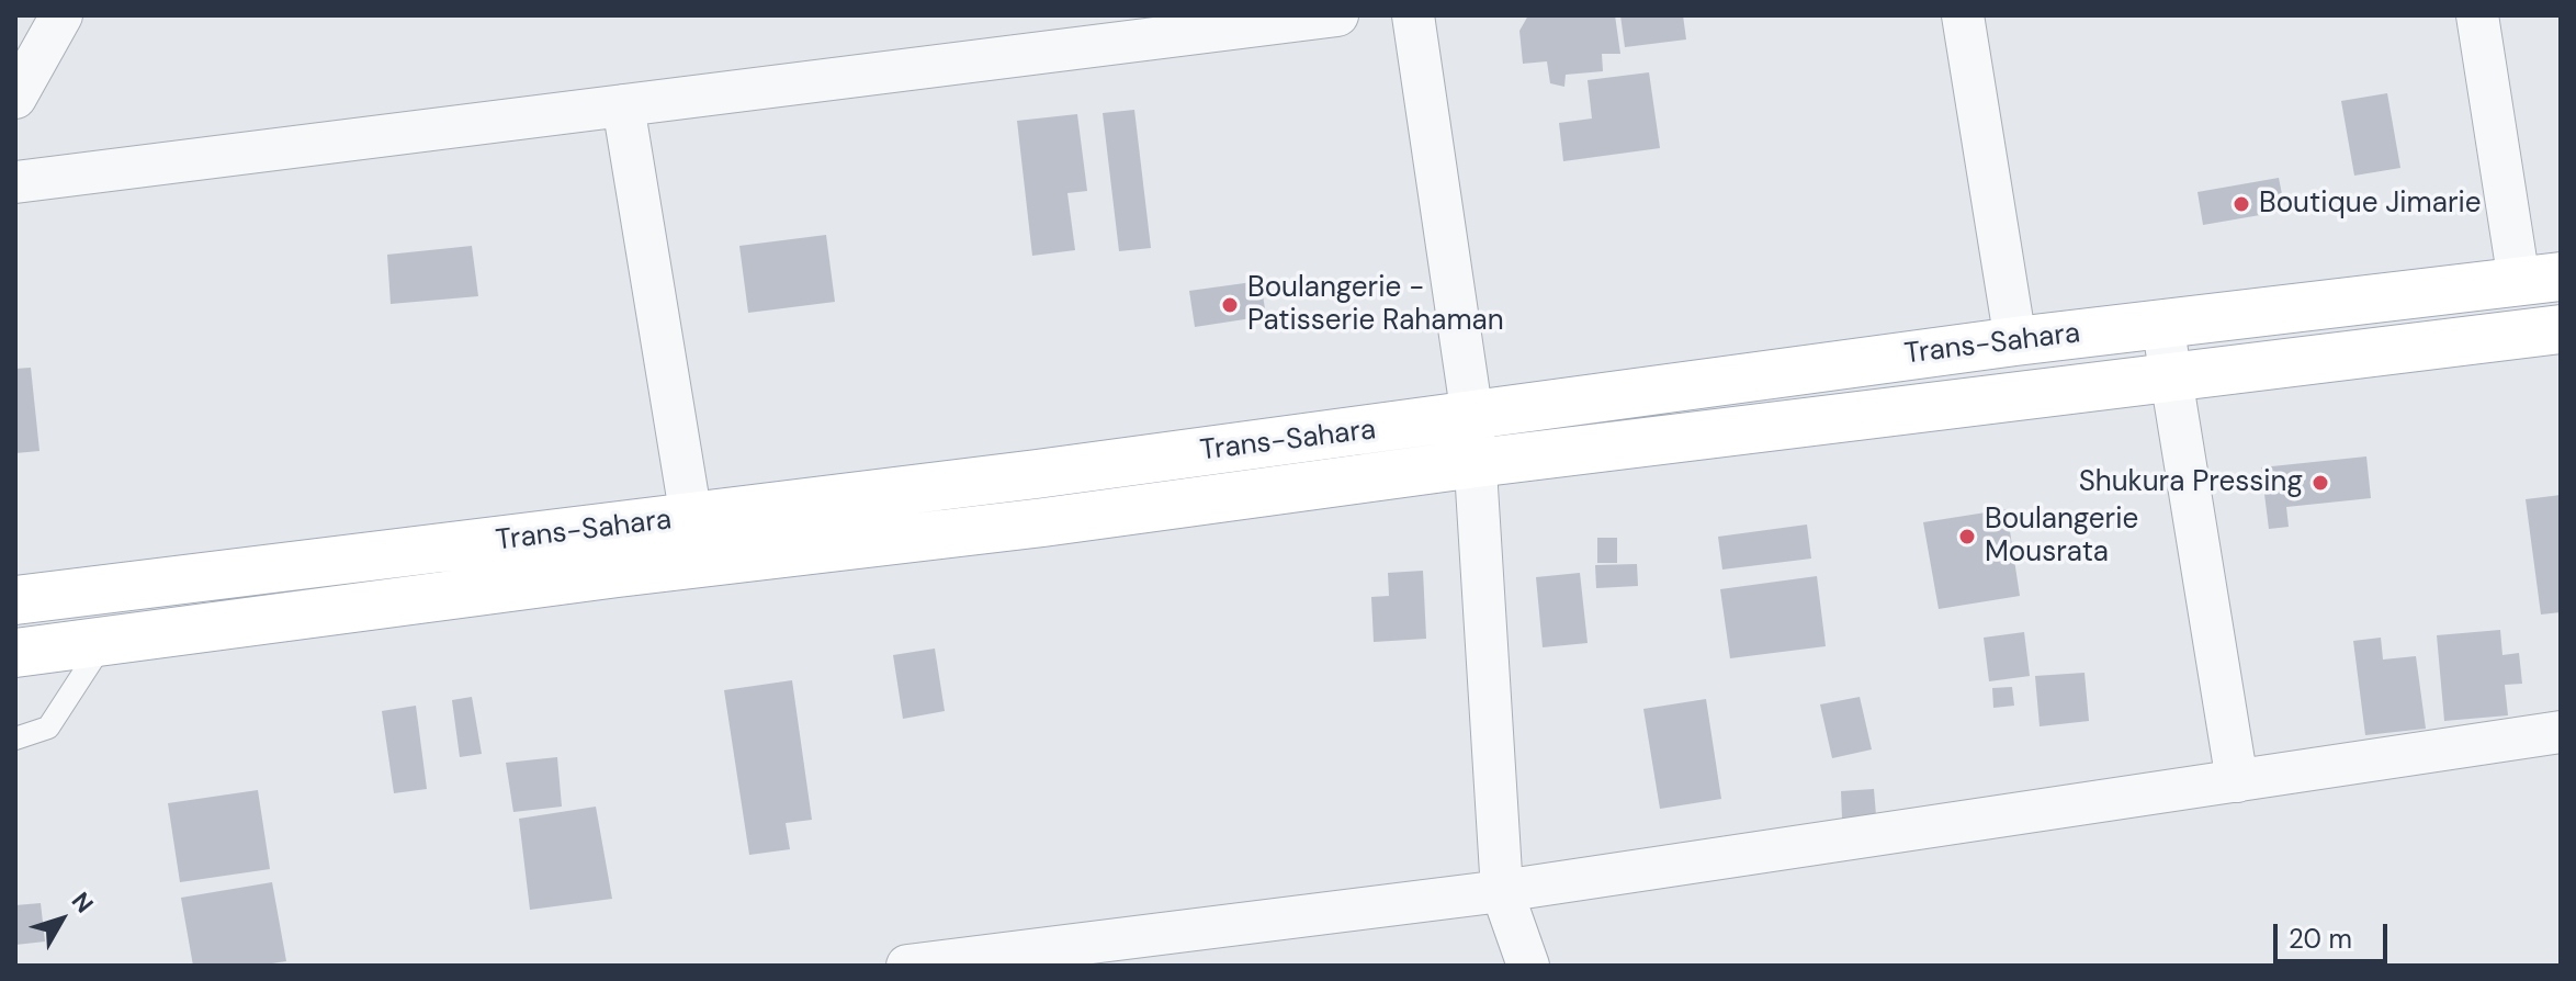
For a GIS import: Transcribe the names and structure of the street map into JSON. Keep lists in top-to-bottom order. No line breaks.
{"streets":{"main road":["Trans-Sahara"]},"places":["Boutique Jimarie","Boulangerie - Patisserie Rahaman","Shukura Pressing","Boulangerie Mousrata"],"scale_bar":"20 m","north":"top right"}
